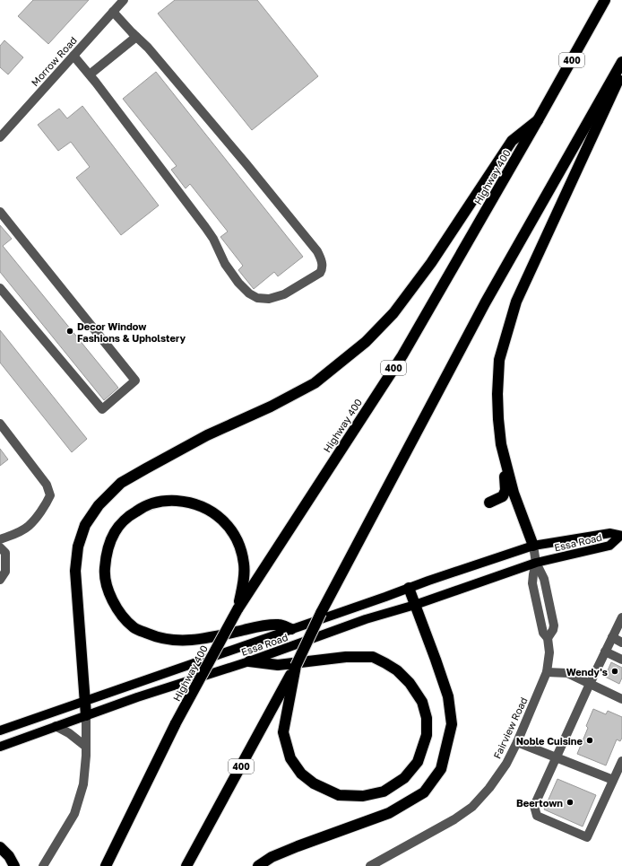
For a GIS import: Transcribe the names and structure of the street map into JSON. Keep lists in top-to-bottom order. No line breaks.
{"streets":{"highway":["400","Highway 400"],"main road":["Essa Road"],"street":["Morrow Road","Fairview Road"]},"crossings":[["Essa Road","Fairview Road"]],"places":["Decor Window Fashions & Upholstery","Wendy's","Noble Cuisine","Beertown"]}
